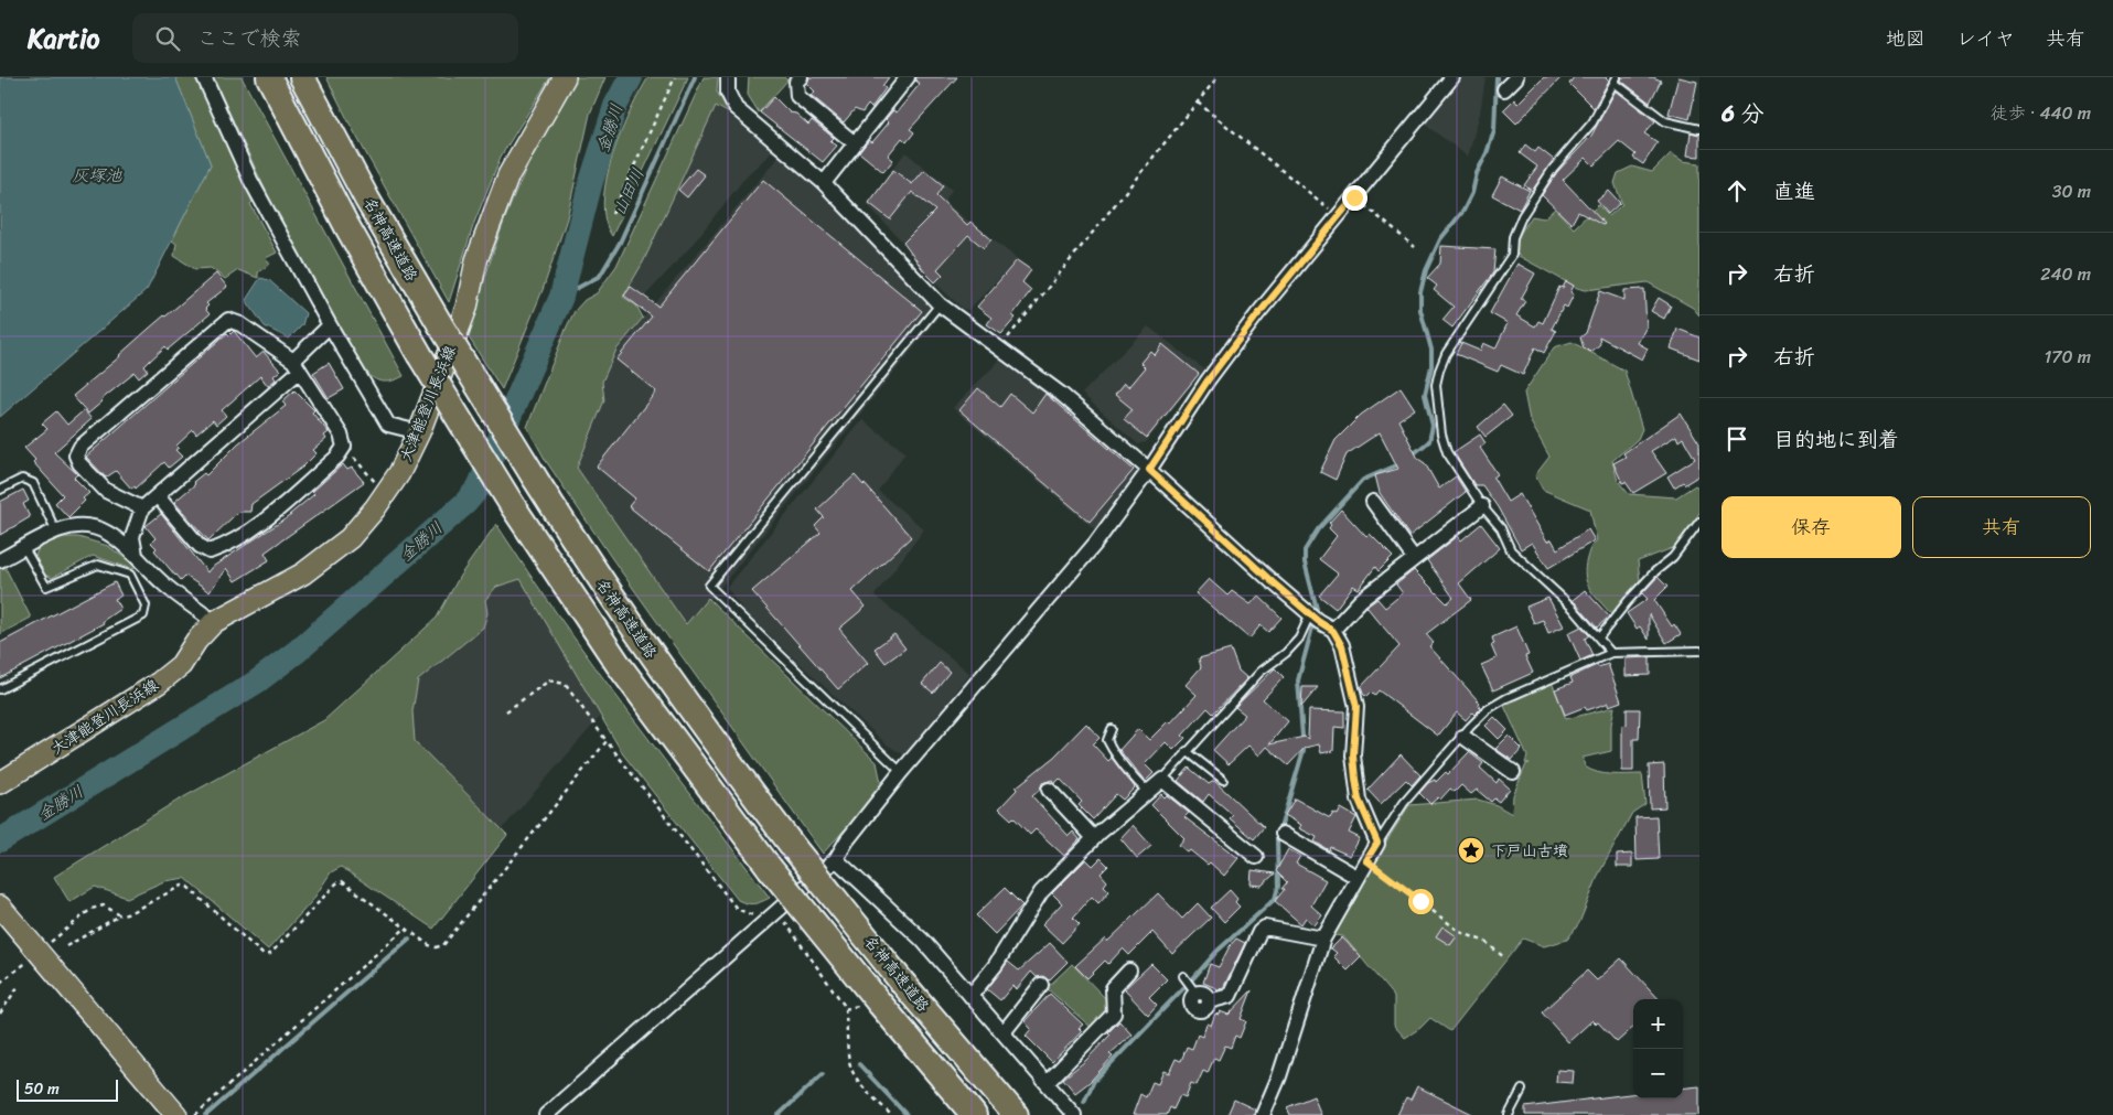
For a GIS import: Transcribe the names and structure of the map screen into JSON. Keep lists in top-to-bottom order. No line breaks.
{"streets":{"highway":["名神高速道路"],"main road":["大津能登川長浜線"]},"water":["金勝川","灰塚池","山田川"],"places":{"place":["下戸山古墳"]},"scale_bar":"50 m","page":{"header":"Kartio","search":"ここで検索","nav":["地図","レイヤ","共有"],"heading":["6 分","徒歩 · 440 m"],"list":[["直進","30 m"],["右折","240 m"],["右折","170 m"],"目的地に到着"],"buttons":["保存","共有"],"map_buttons":["+","−"],"scale":"50 m"}}
